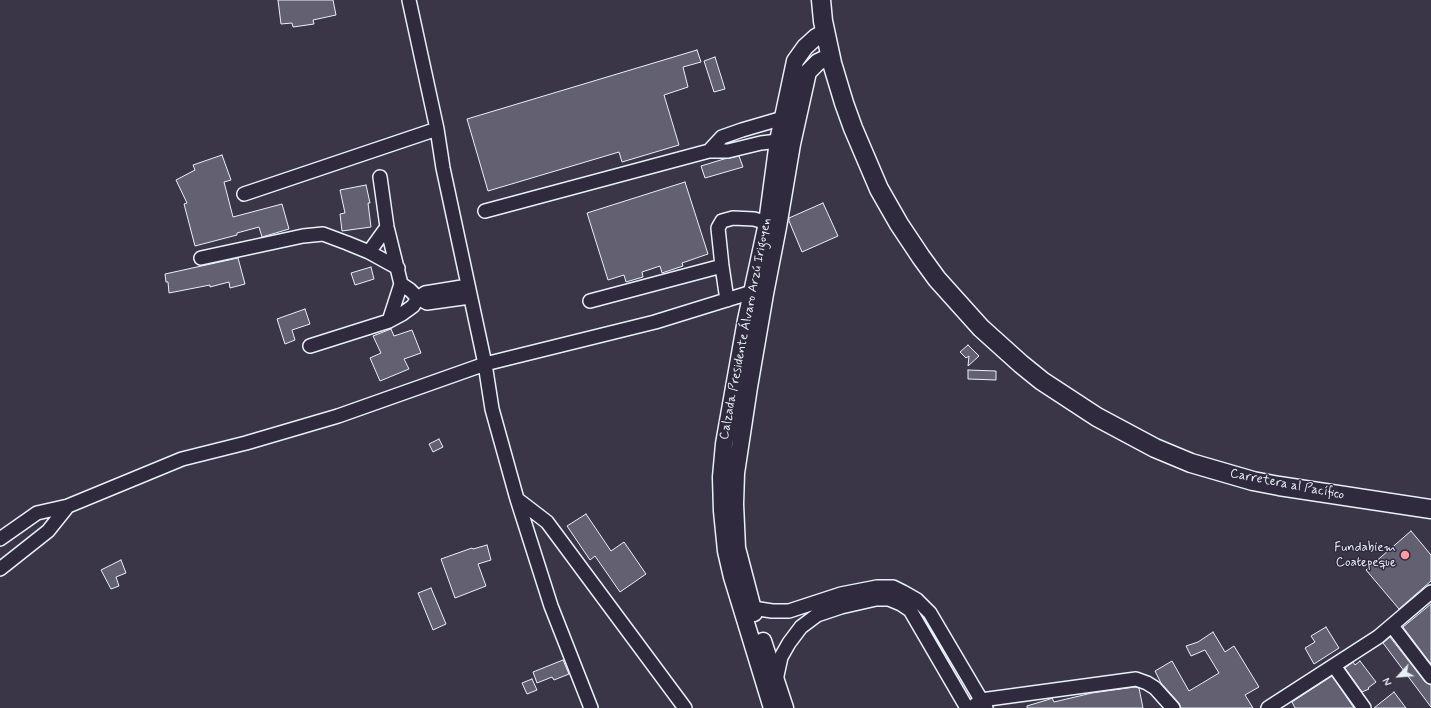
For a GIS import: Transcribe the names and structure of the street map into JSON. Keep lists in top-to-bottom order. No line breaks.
{"streets":{"highway":["Carretera al Pacífico"],"main road":["Calzada Presidente Álvaro Arzú Irigoyen"]},"crossings":[["Calzada Presidente Álvaro Arzú Irigoyen","Carretera al Pacífico"]],"places":["Fundabiem Coatepeque"],"north":"bottom left"}
